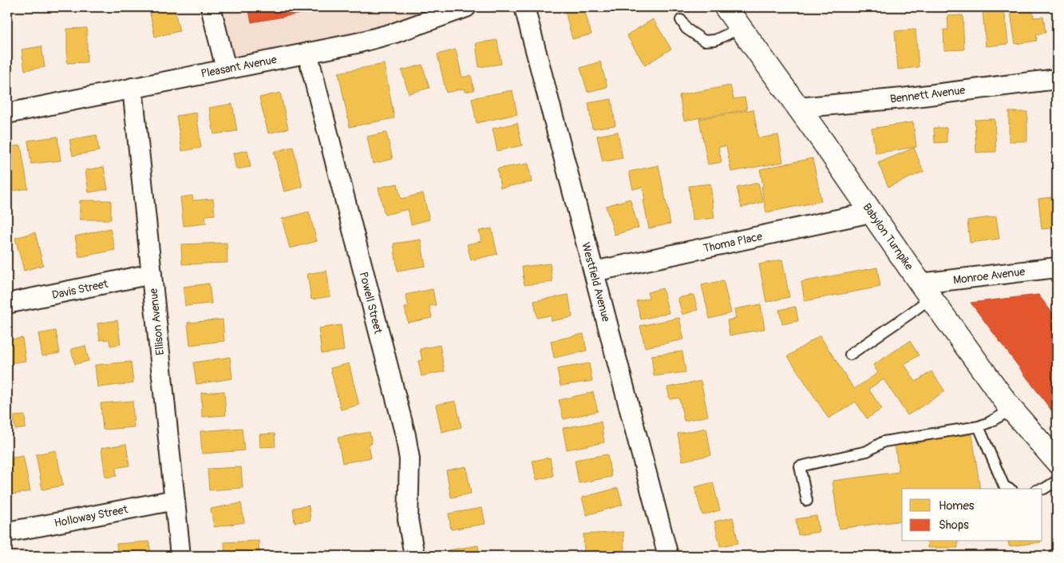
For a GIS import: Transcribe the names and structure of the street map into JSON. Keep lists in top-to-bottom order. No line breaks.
{"streets":{"main road":["Babylon Turnpike"],"street":["Pleasant Avenue","Bennett Avenue","Thoma Place","Monroe Avenue","Westfield Avenue","Davis Street","Powell Street","Ellison Avenue","Holloway Street"]},"crossings":[["Pleasant Avenue","Powell Street"],["Pleasant Avenue","Ellison Avenue"],["Bennett Avenue","Babylon Turnpike"],["Babylon Turnpike","Thoma Place"],["Babylon Turnpike","Monroe Avenue"],["Thoma Place","Westfield Avenue"],["Davis Street","Ellison Avenue"],["Ellison Avenue","Holloway Street"]],"legend":["Homes","Shops"]}
